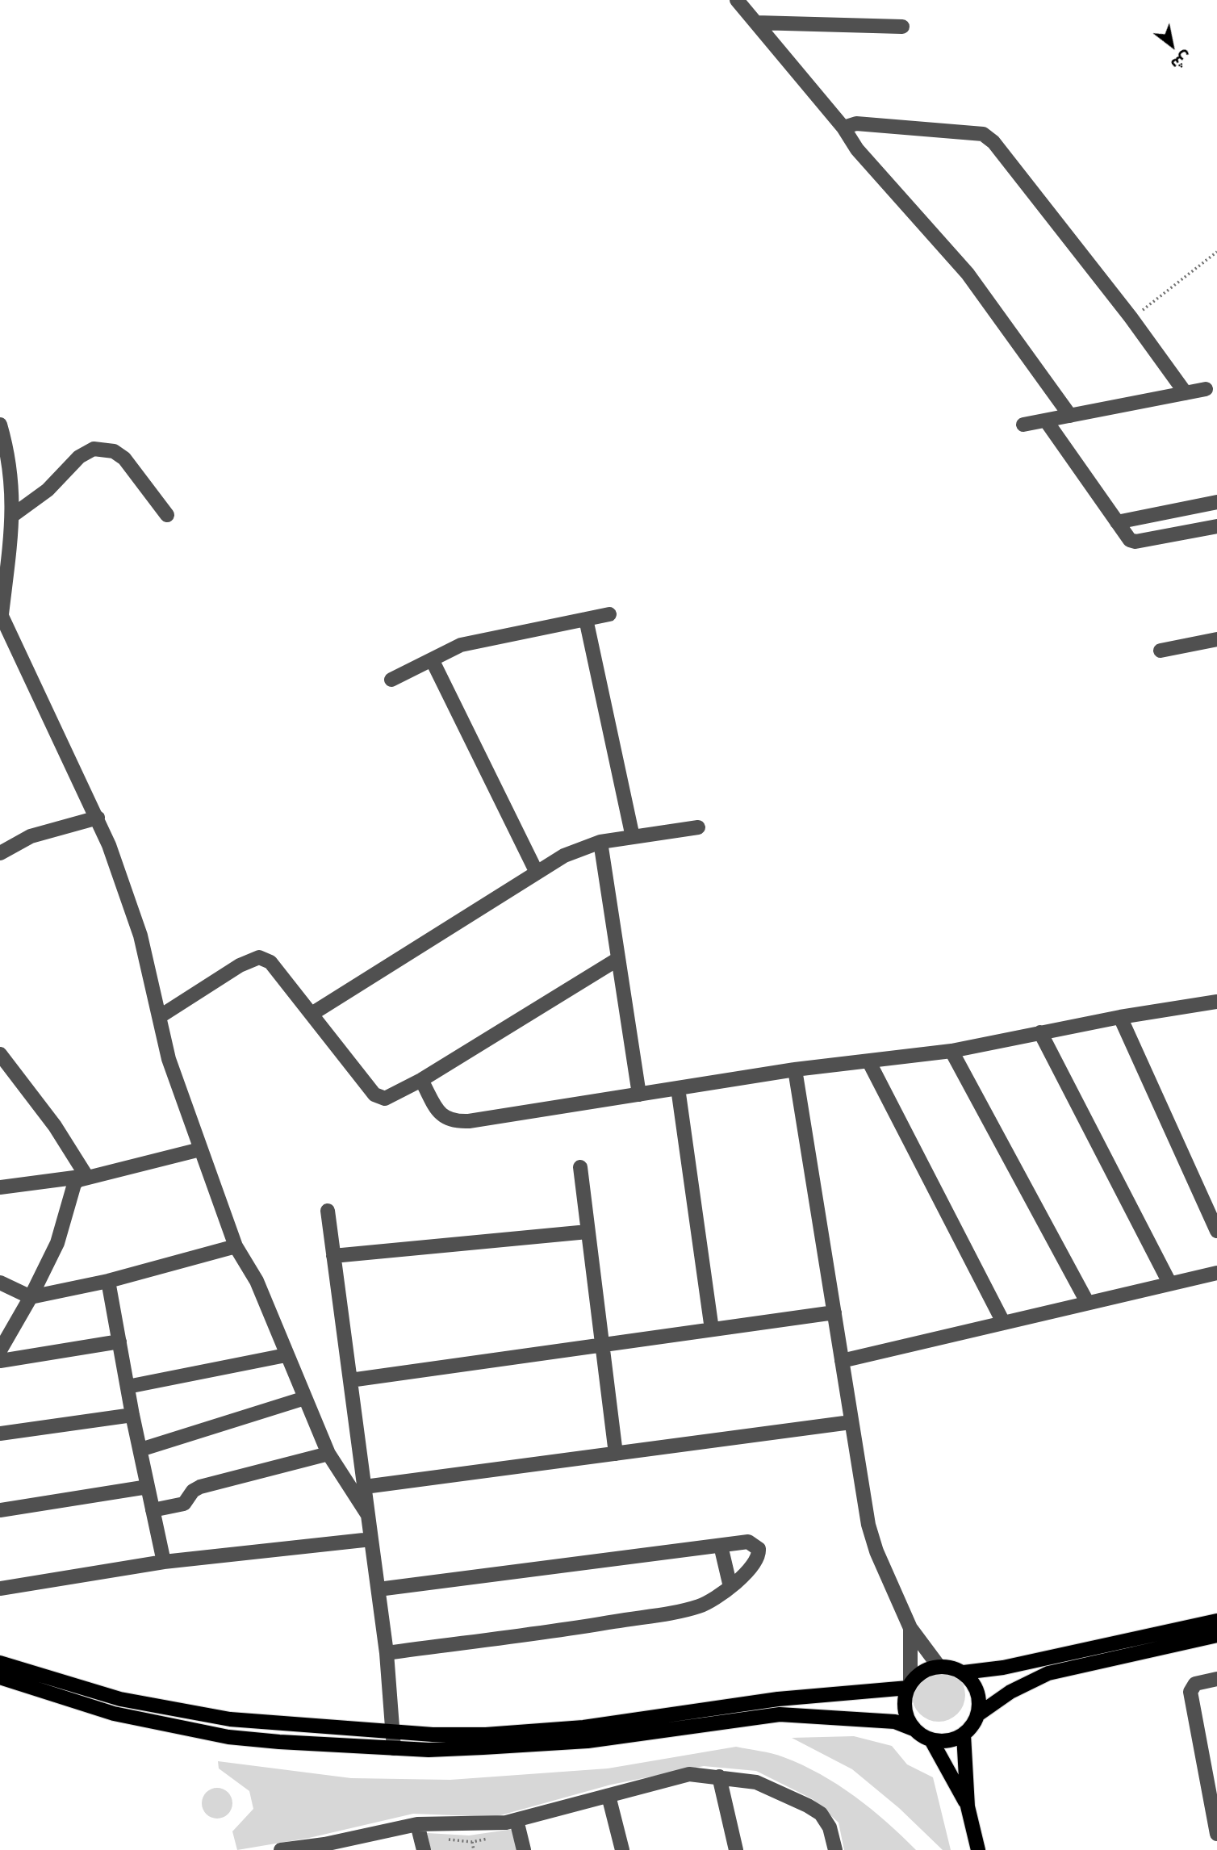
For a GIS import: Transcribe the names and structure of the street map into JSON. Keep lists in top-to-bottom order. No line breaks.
{"north":"bottom right"}
